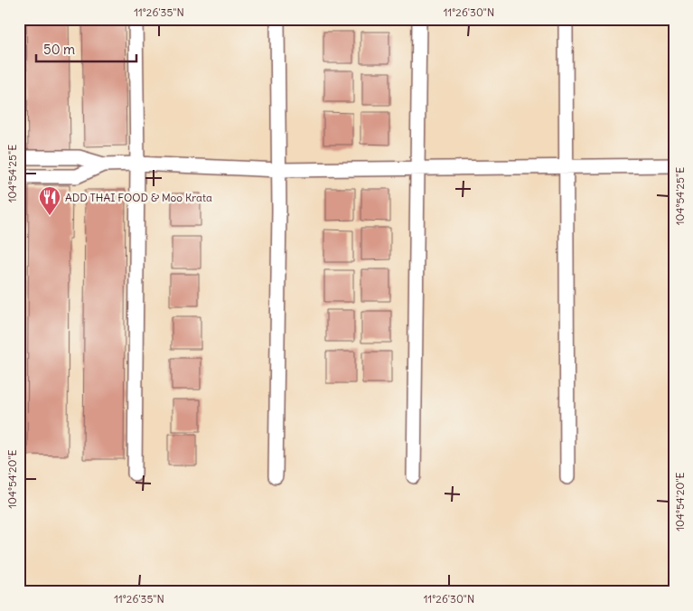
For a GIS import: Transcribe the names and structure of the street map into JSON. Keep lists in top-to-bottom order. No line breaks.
{"places":{"restaurant":["ADD THAI FOOD & Moo Krata"]},"scale_bar":"50 m","coordinates":["11°26'35\"N","11°26'30\"N","104°54'25\"E","104°54'20\"E"]}
